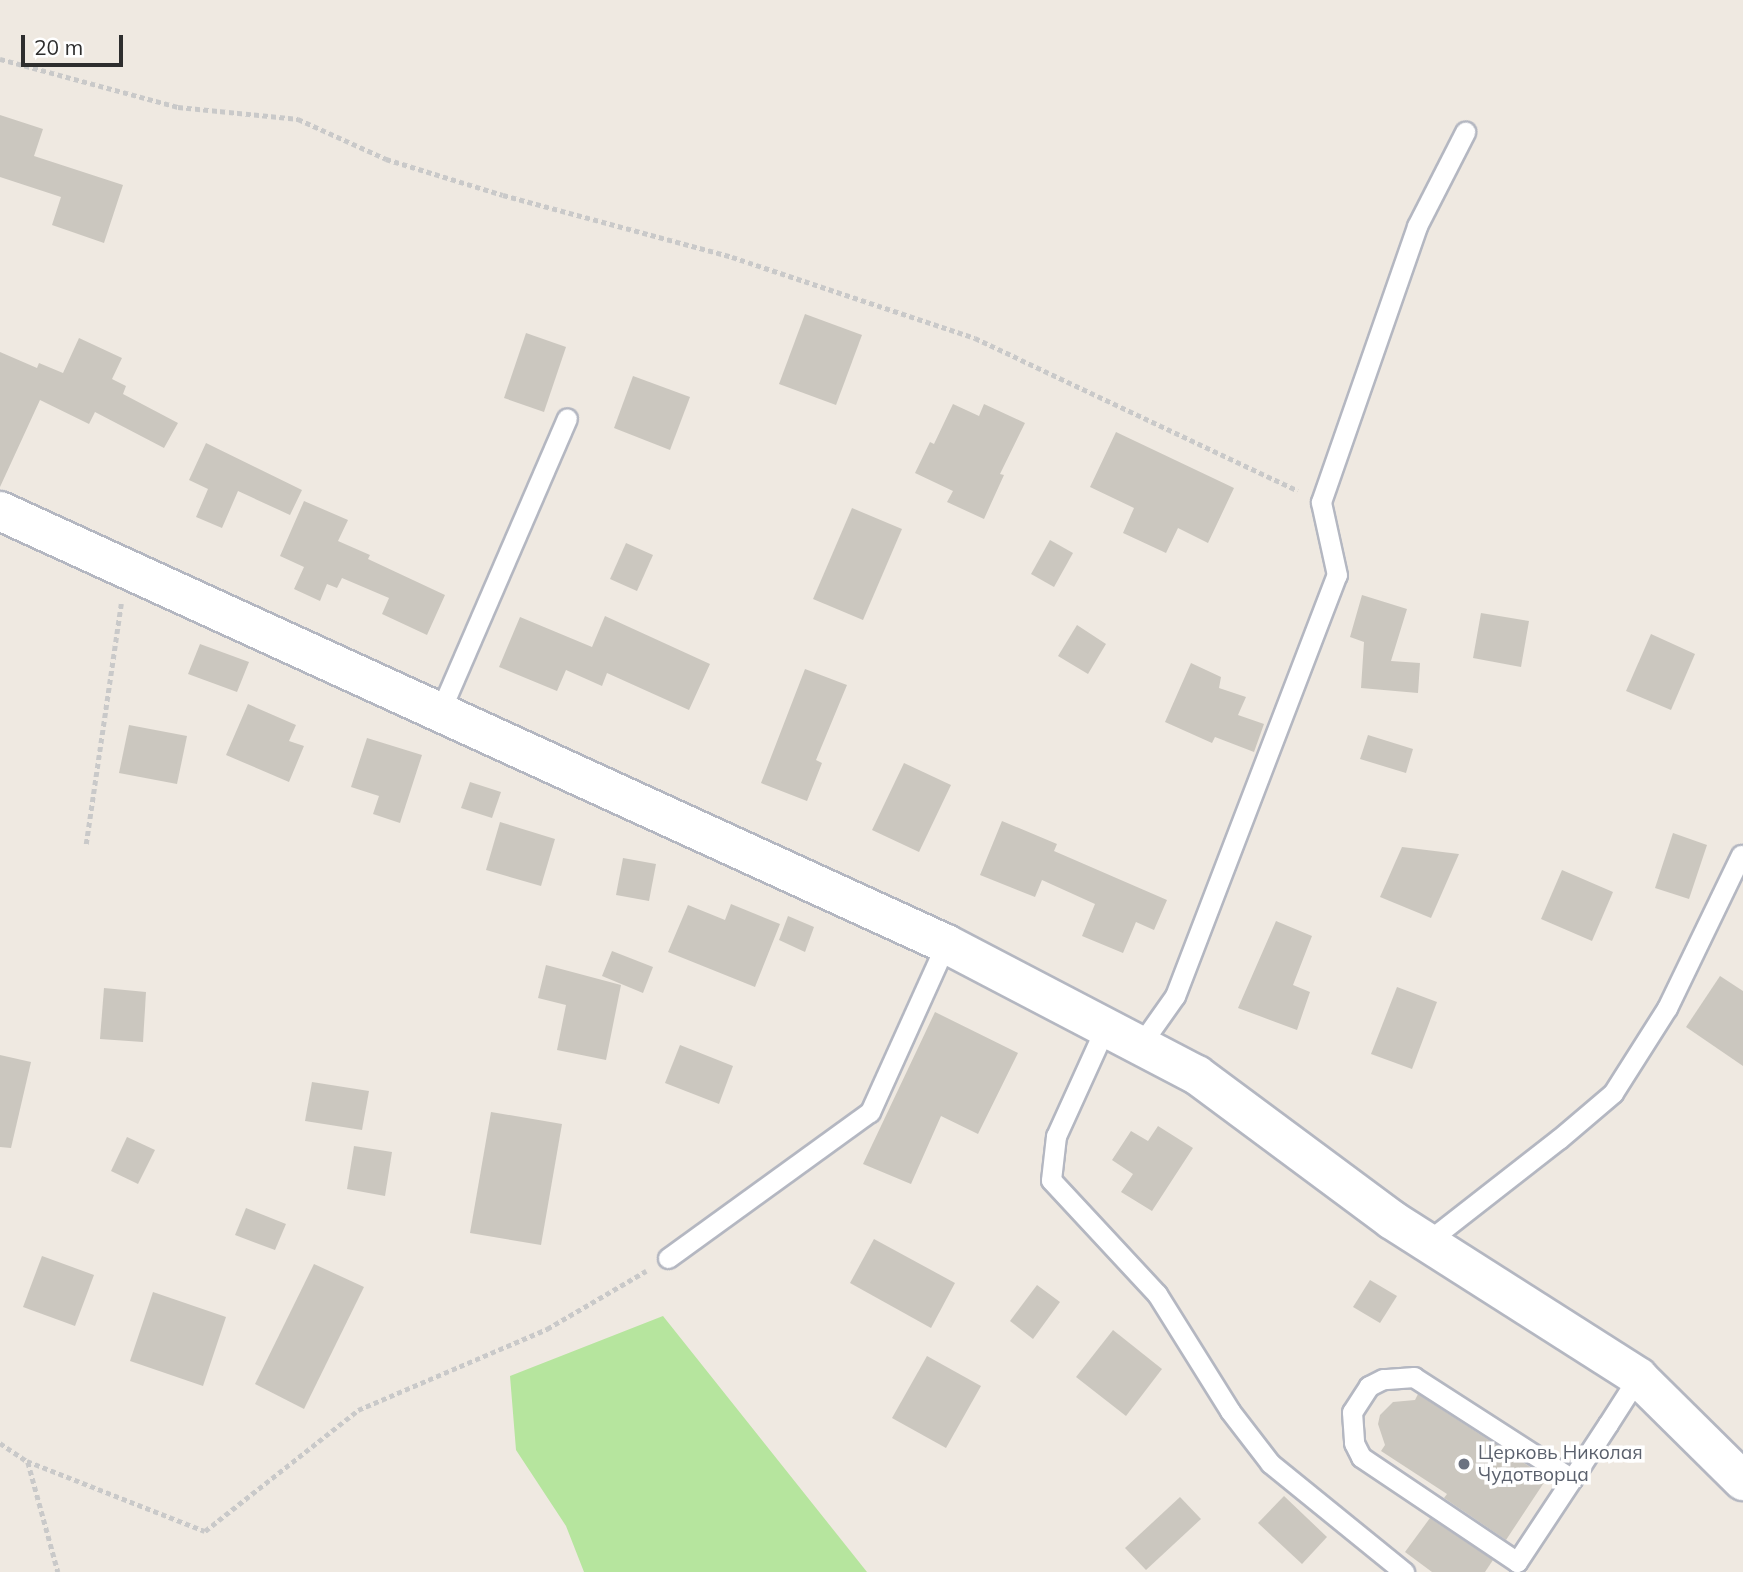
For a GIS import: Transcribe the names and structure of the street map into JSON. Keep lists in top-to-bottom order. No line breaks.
{"places":["Церковь Николая Чудотворца"],"scale_bar":"20 m"}
